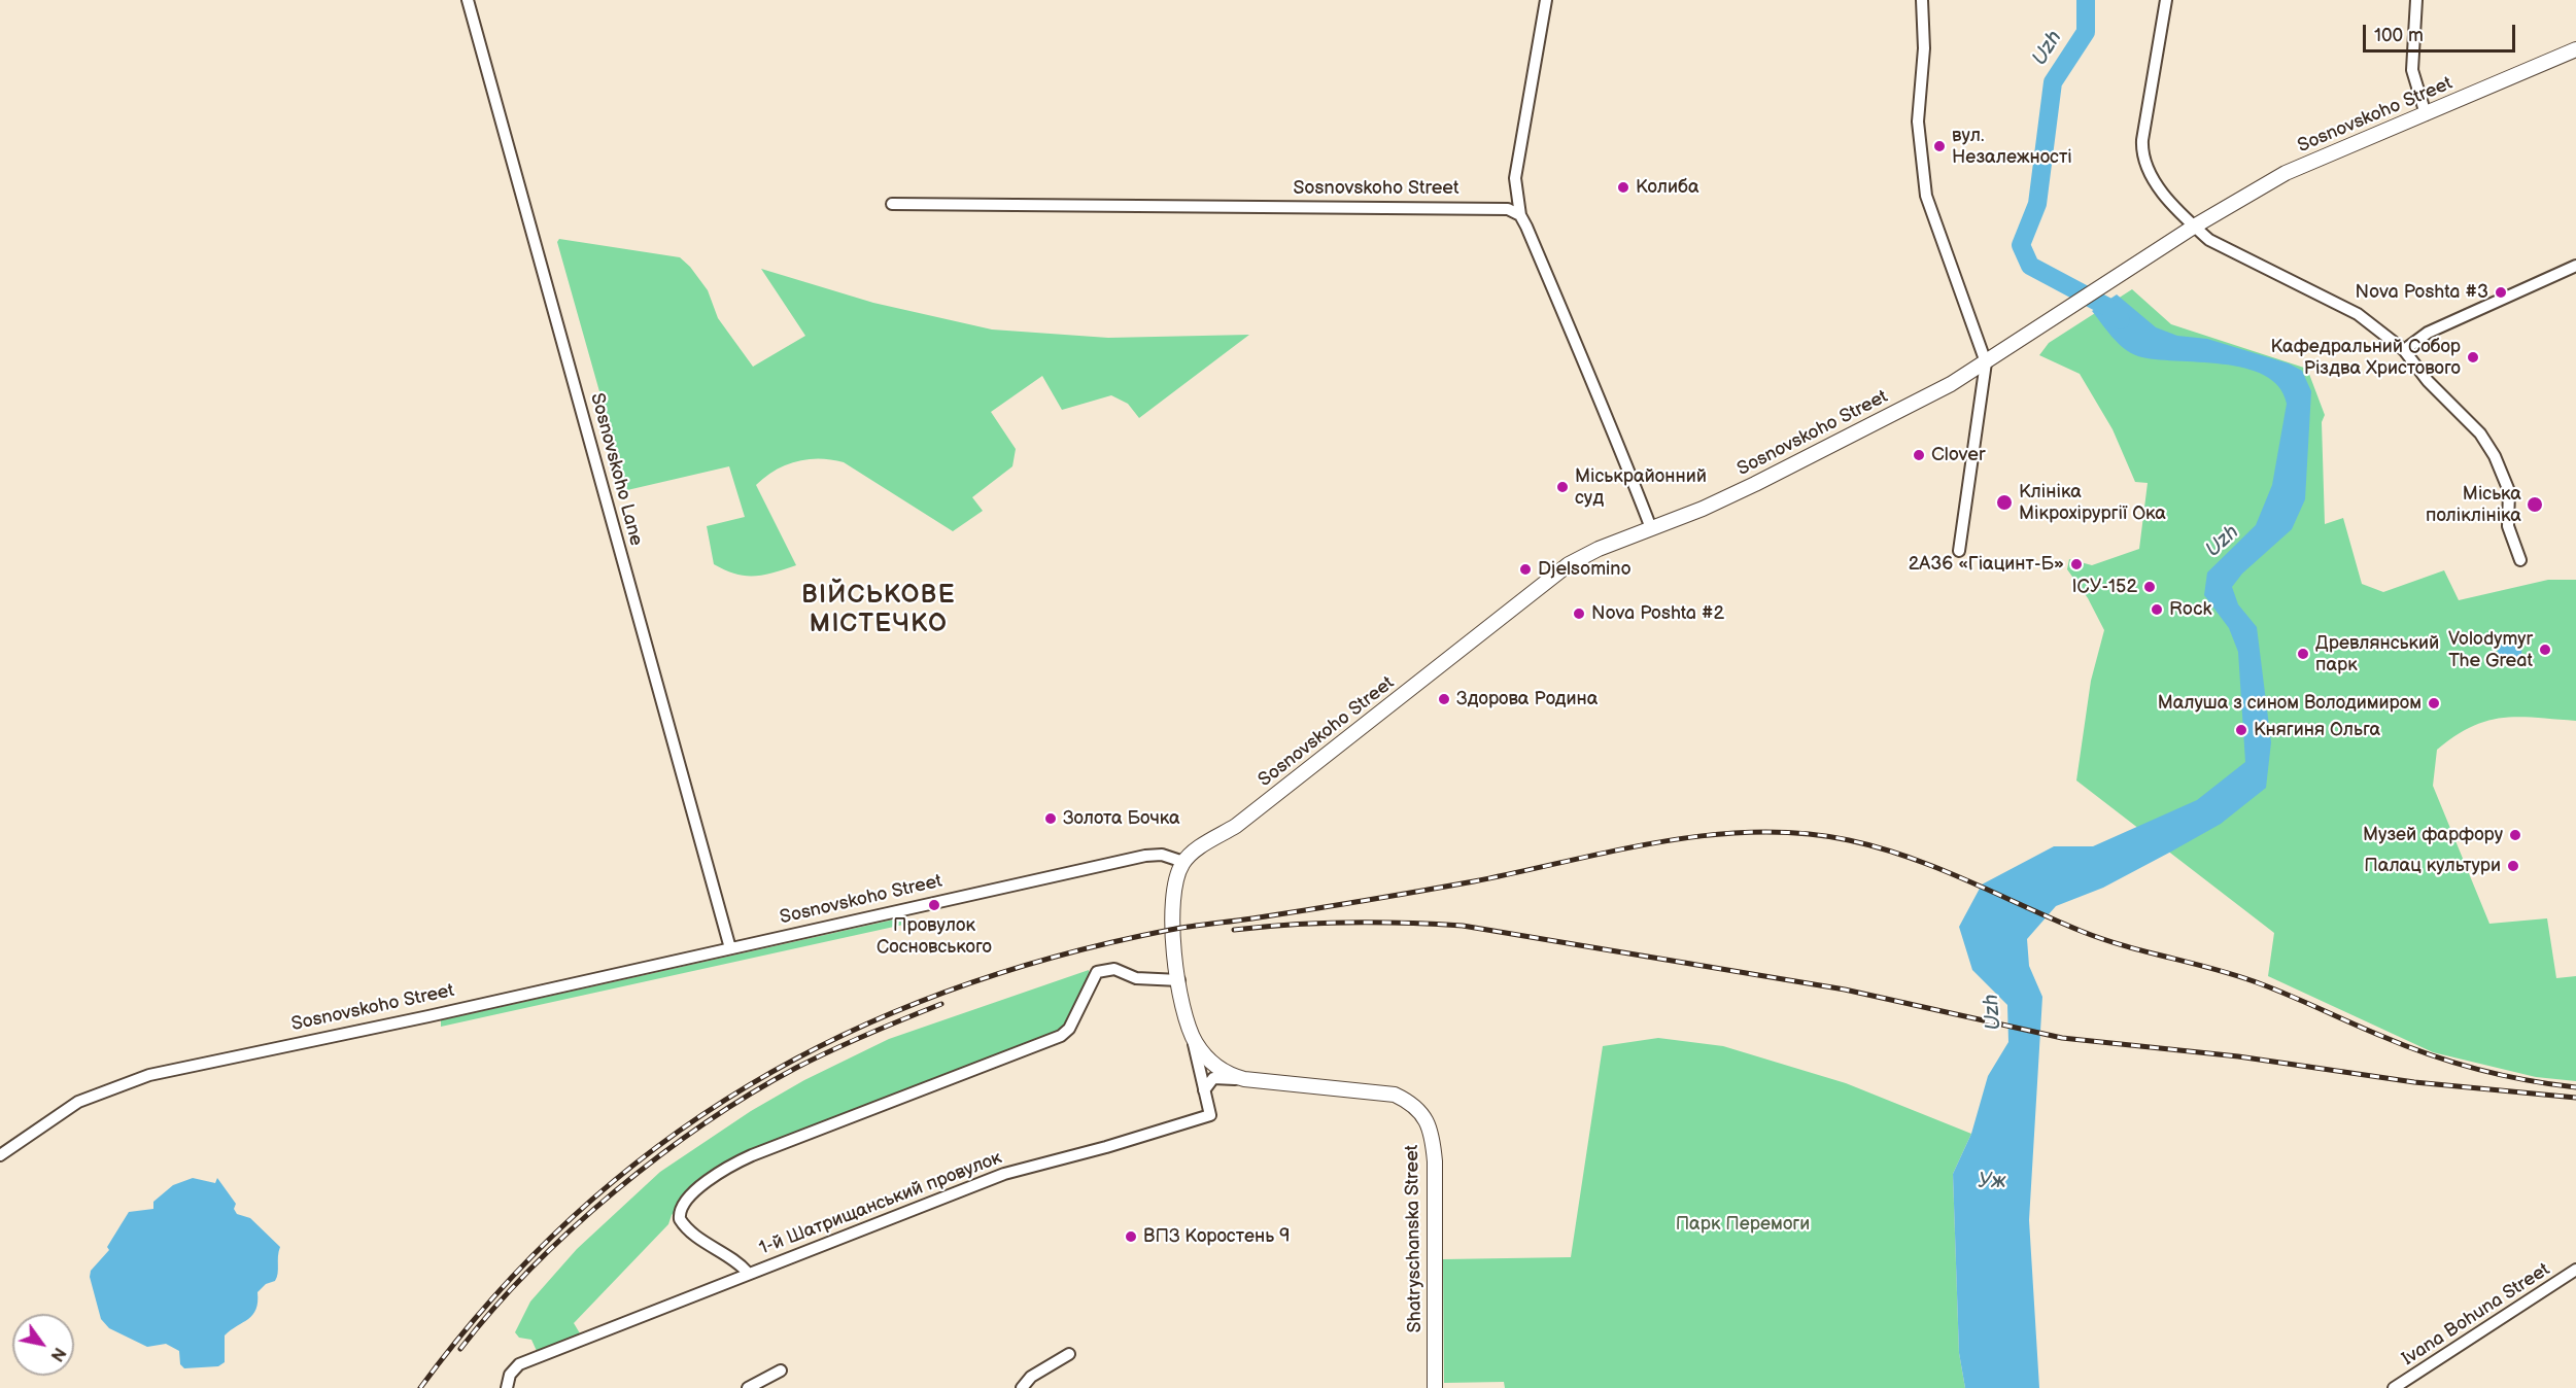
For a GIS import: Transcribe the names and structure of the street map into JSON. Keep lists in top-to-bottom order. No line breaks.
{"streets":{"street":["Sosnovskoho Street","Sosnovskoho Lane","1-й Шатрищанський провулок","Shatryschanska Street","Ivana Bohuna Street"]},"crossings":[["Sosnovskoho Street","Sosnovskoho Lane"],["Sosnovskoho Street","Shatryschanska Street"],["1-й Шатрищанський провулок","Shatryschanska Street"]],"districts":["ВІЙСЬКОВЕ МІСТЕЧКО"],"water":["Uzh","Уж"],"parks":["Парк Перемоги"],"places":["вул. Незалежності","Колиба","Nova Poshta #3","Кафедральний Собор Різдва Христового","Clover","Міськрайонний суд","Клініка Мікрохірургії Ока","Міська поліклініка","2А36 «Гіацинт-Б»","Djelsomino","ІСУ-152","Rock","Nova Poshta #2","Volodymyr The Great","Древлянський парк","Здорова Родина","Малуша з сином Володимиром","Княгиня Ольга","Золота Бочка","Музей фарфору","Палац культури","Провулок Сосновського","ВПЗ Коростень 9"],"scale_bar":"100 m","north":"bottom right"}
